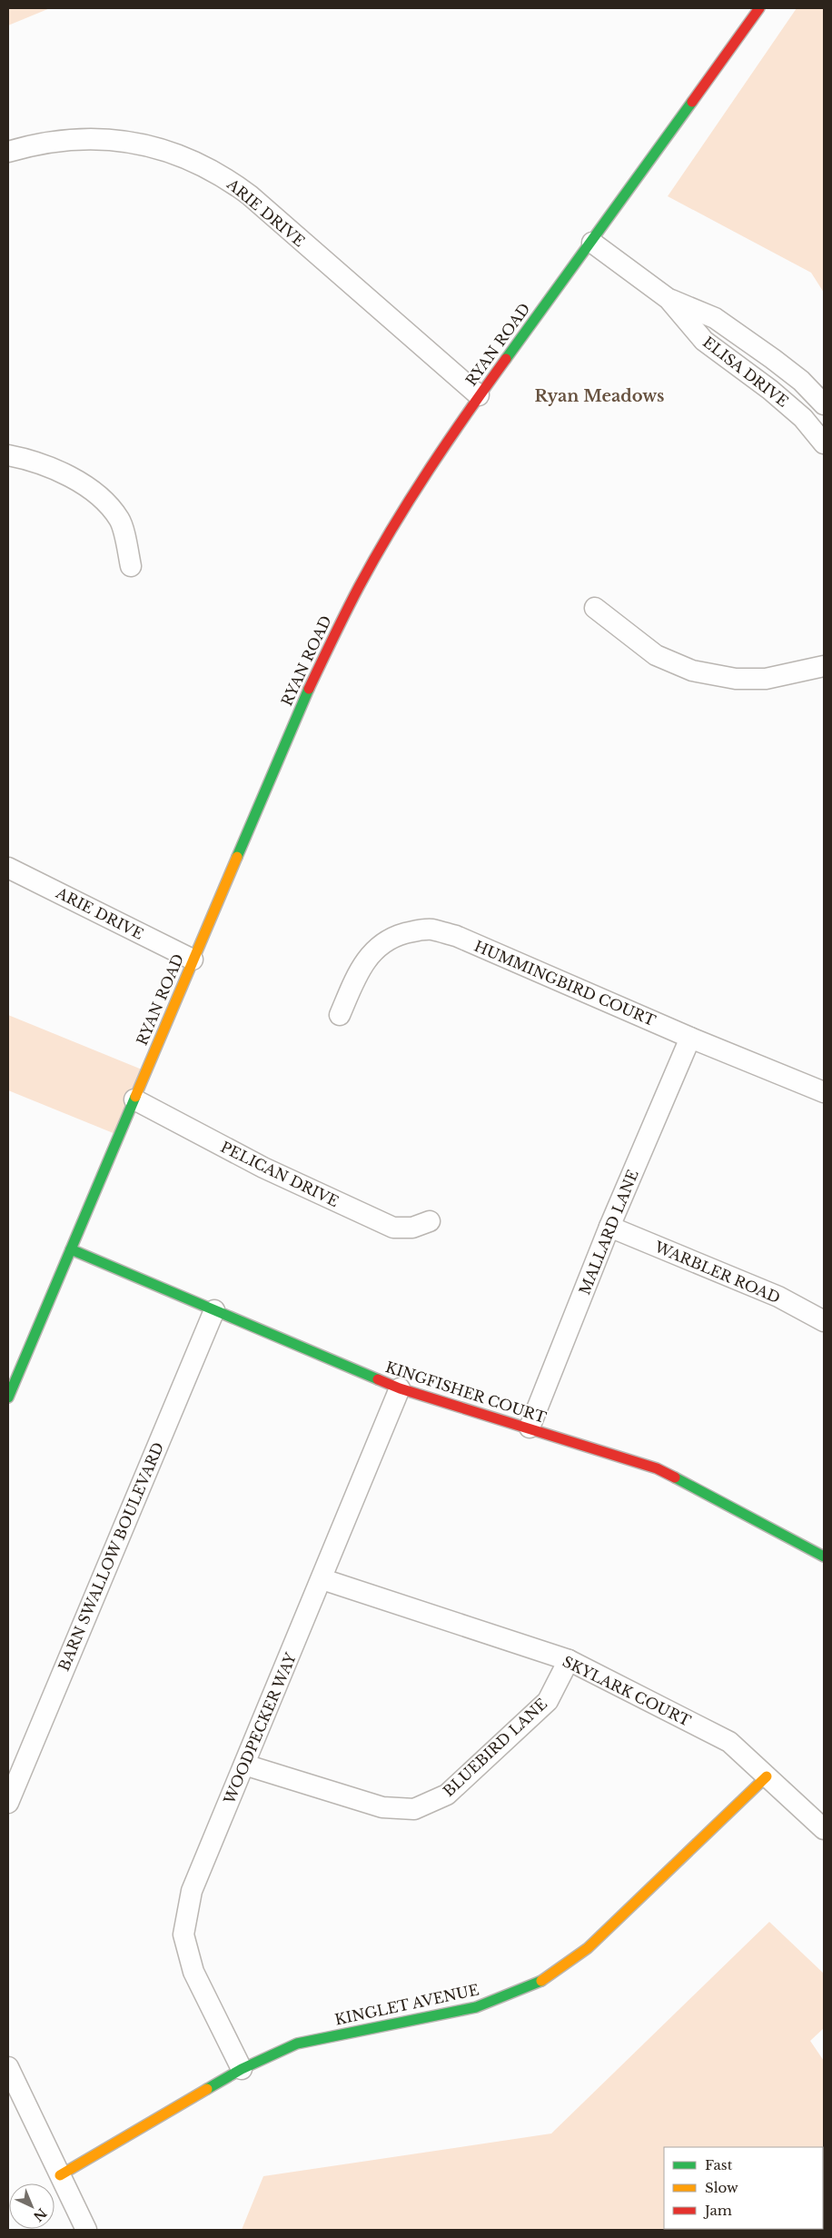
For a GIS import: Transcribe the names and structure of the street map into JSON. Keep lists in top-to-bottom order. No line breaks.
{"streets":{"street":["ARIE DRIVE","RYAN ROAD","ELISA DRIVE","HUMMINGBIRD COURT","PELICAN DRIVE","MALLARD LANE","WARBLER ROAD","KINGFISHER COURT","BARN SWALLOW BOULEVARD","SKYLARK COURT","WOODPECKER WAY","BLUEBIRD LANE","KINGLET AVENUE"]},"crossings":[["ARIE DRIVE","RYAN ROAD"],["RYAN ROAD","ELISA DRIVE"],["RYAN ROAD","PELICAN DRIVE"],["RYAN ROAD","KINGFISHER COURT"],["HUMMINGBIRD COURT","MALLARD LANE"],["MALLARD LANE","WARBLER ROAD"],["MALLARD LANE","KINGFISHER COURT"],["KINGFISHER COURT","BARN SWALLOW BOULEVARD"],["KINGFISHER COURT","WOODPECKER WAY"],["SKYLARK COURT","WOODPECKER WAY"],["SKYLARK COURT","BLUEBIRD LANE"],["SKYLARK COURT","KINGLET AVENUE"],["WOODPECKER WAY","BLUEBIRD LANE"],["WOODPECKER WAY","KINGLET AVENUE"]],"districts":["Ryan Meadows"],"legend":["Fast","Slow","Jam"],"north":"bottom right"}
